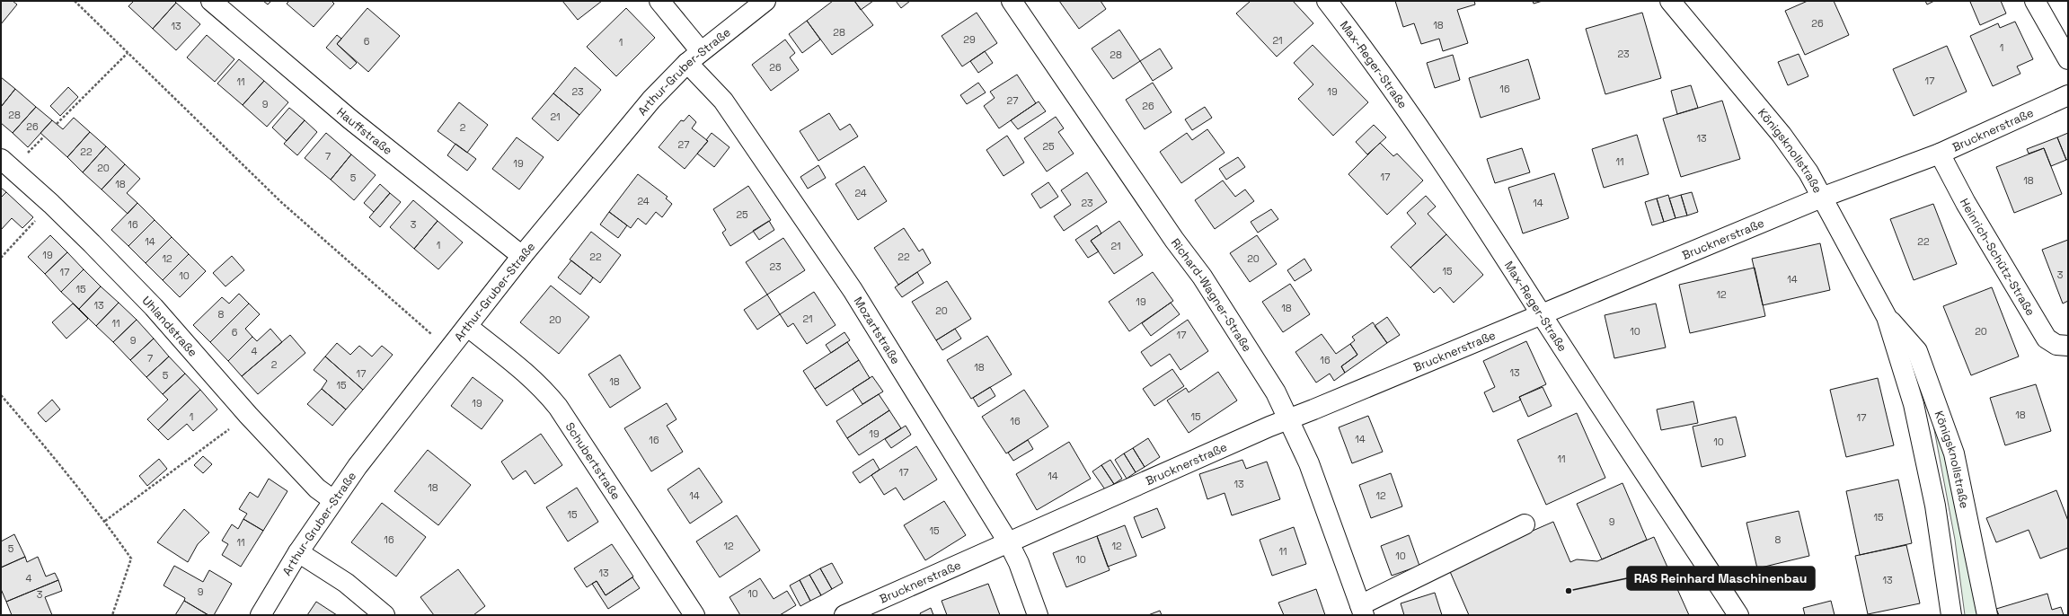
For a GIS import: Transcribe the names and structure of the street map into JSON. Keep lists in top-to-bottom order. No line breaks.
{"streets":{"street":["Max-Reger-Straße","Arthur-Gruber-Straße","Brucknerstraße","Hauffstraße","Königsknollstraße","Heinrich-Schütz-Straße","Richard-Wagner-Straße","Uhlandstraße","Mozartstraße","Schubertstraße"]},"crossings":[["Max-Reger-Straße","Brucknerstraße"],["Arthur-Gruber-Straße","Hauffstraße"],["Arthur-Gruber-Straße","Uhlandstraße"],["Arthur-Gruber-Straße","Mozartstraße"],["Arthur-Gruber-Straße","Schubertstraße"],["Brucknerstraße","Königsknollstraße"],["Brucknerstraße","Heinrich-Schütz-Straße"],["Brucknerstraße","Richard-Wagner-Straße"],["Brucknerstraße","Mozartstraße"]],"places":["RAS Reinhard Maschinenbau"],"house_numbers":["26","18","13","28","29","21","6","1","1","23","28","26","17","11","16","23","19","27","9","26","28","21","26","2","13","27","25","22","7","11","19","20","17","5","18","18","24","24","23","14","25","16","3","14","22","1","21","19","22","22","12","20","23","15","17","3","10","14","15","12","19","13","18","20","8","21","20","11","10","20","6","17","9","4","7","16","2","18","13","17","5","18","15","19","18","1","15","17","16","19","14","16","10","11","17","14","13","18","14","12","15","15","9","15","16","8","11","12","12","5","11","10","10","13","4","13","9","10","3"]}
